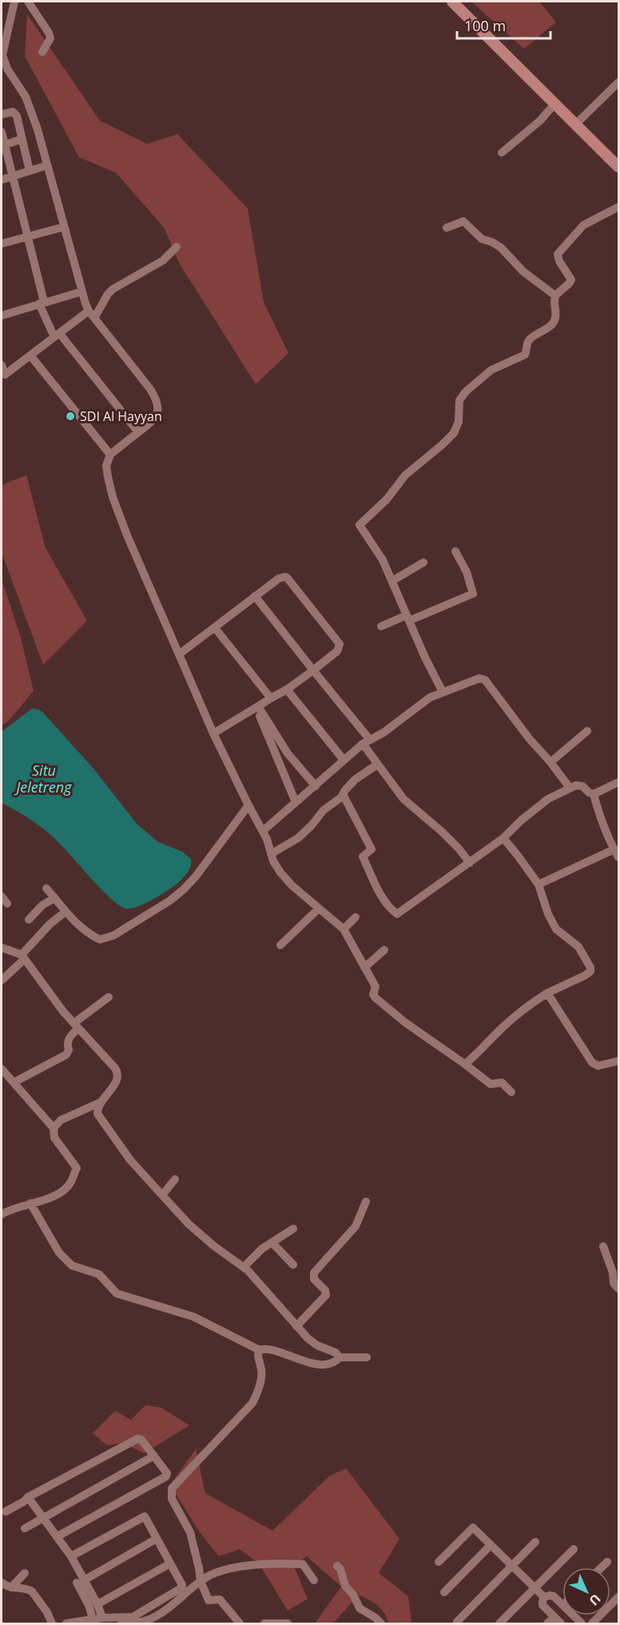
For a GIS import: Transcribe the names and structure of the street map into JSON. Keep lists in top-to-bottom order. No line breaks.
{"water":["Situ Jeletreng"],"places":["SDI Al Hayyan"],"scale_bar":"100 m","north":"bottom right"}
